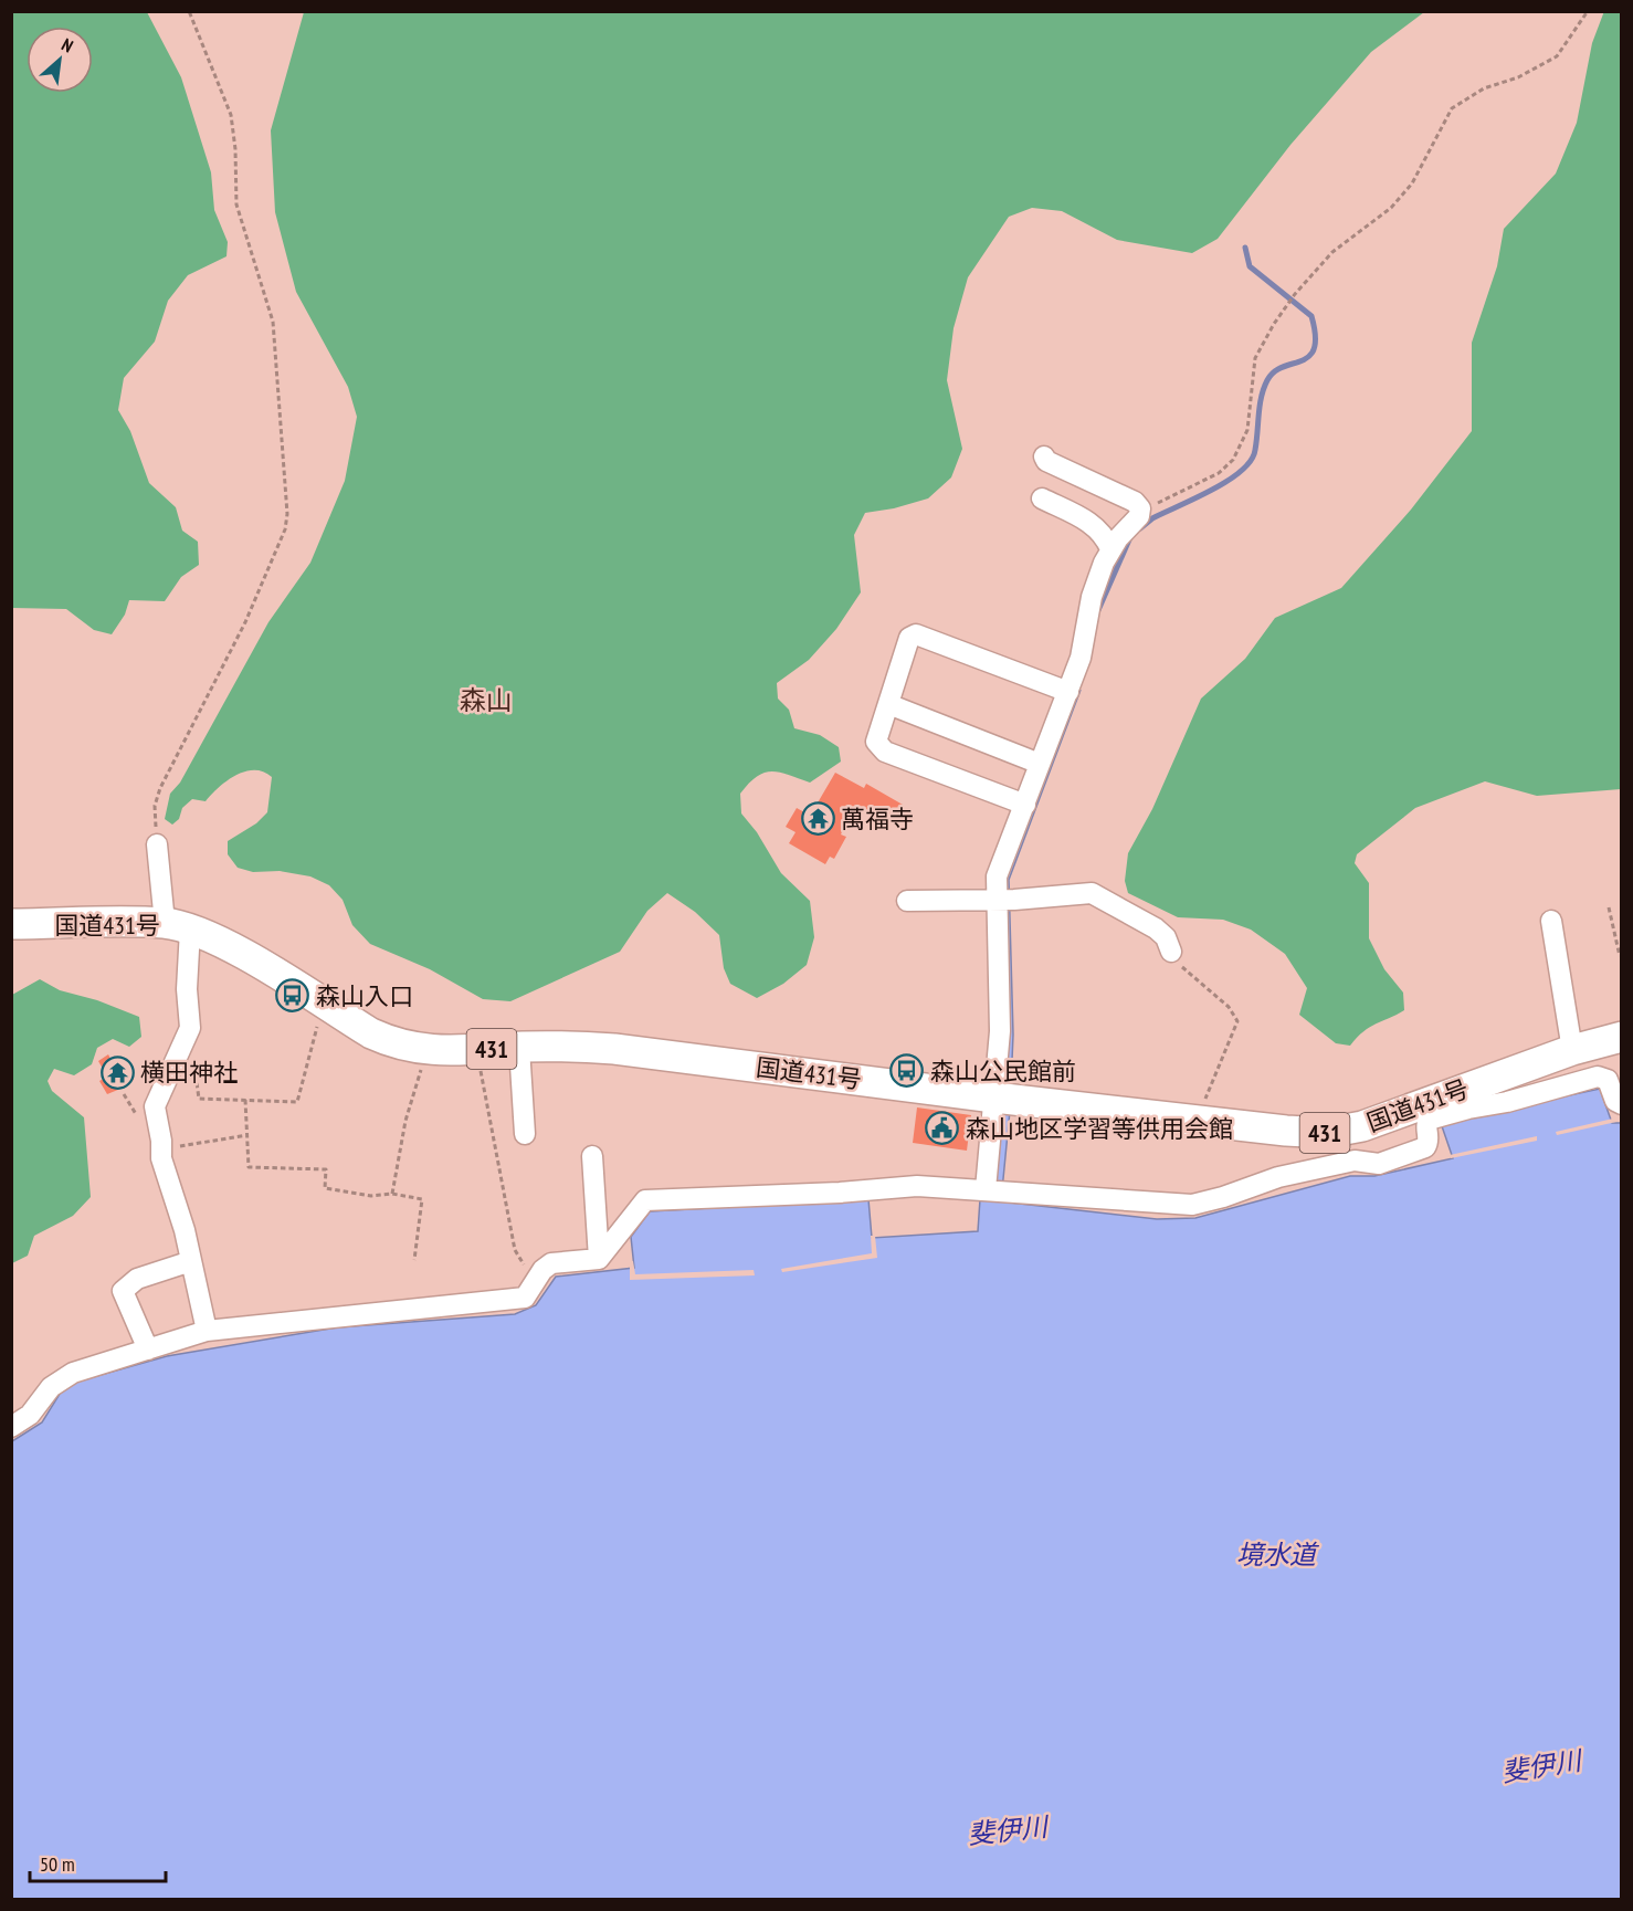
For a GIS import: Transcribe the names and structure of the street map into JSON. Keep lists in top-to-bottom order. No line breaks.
{"streets":{"highway":["国道431号","431"]},"districts":["森山"],"water":["境水道","斐伊川"],"places":{"temple":["萬福寺","横田神社"],"bus stop":["森山入口","森山公民館前"],"public building":["森山地区学習等供用会館"]},"scale_bar":"50 m","north":"top right"}
